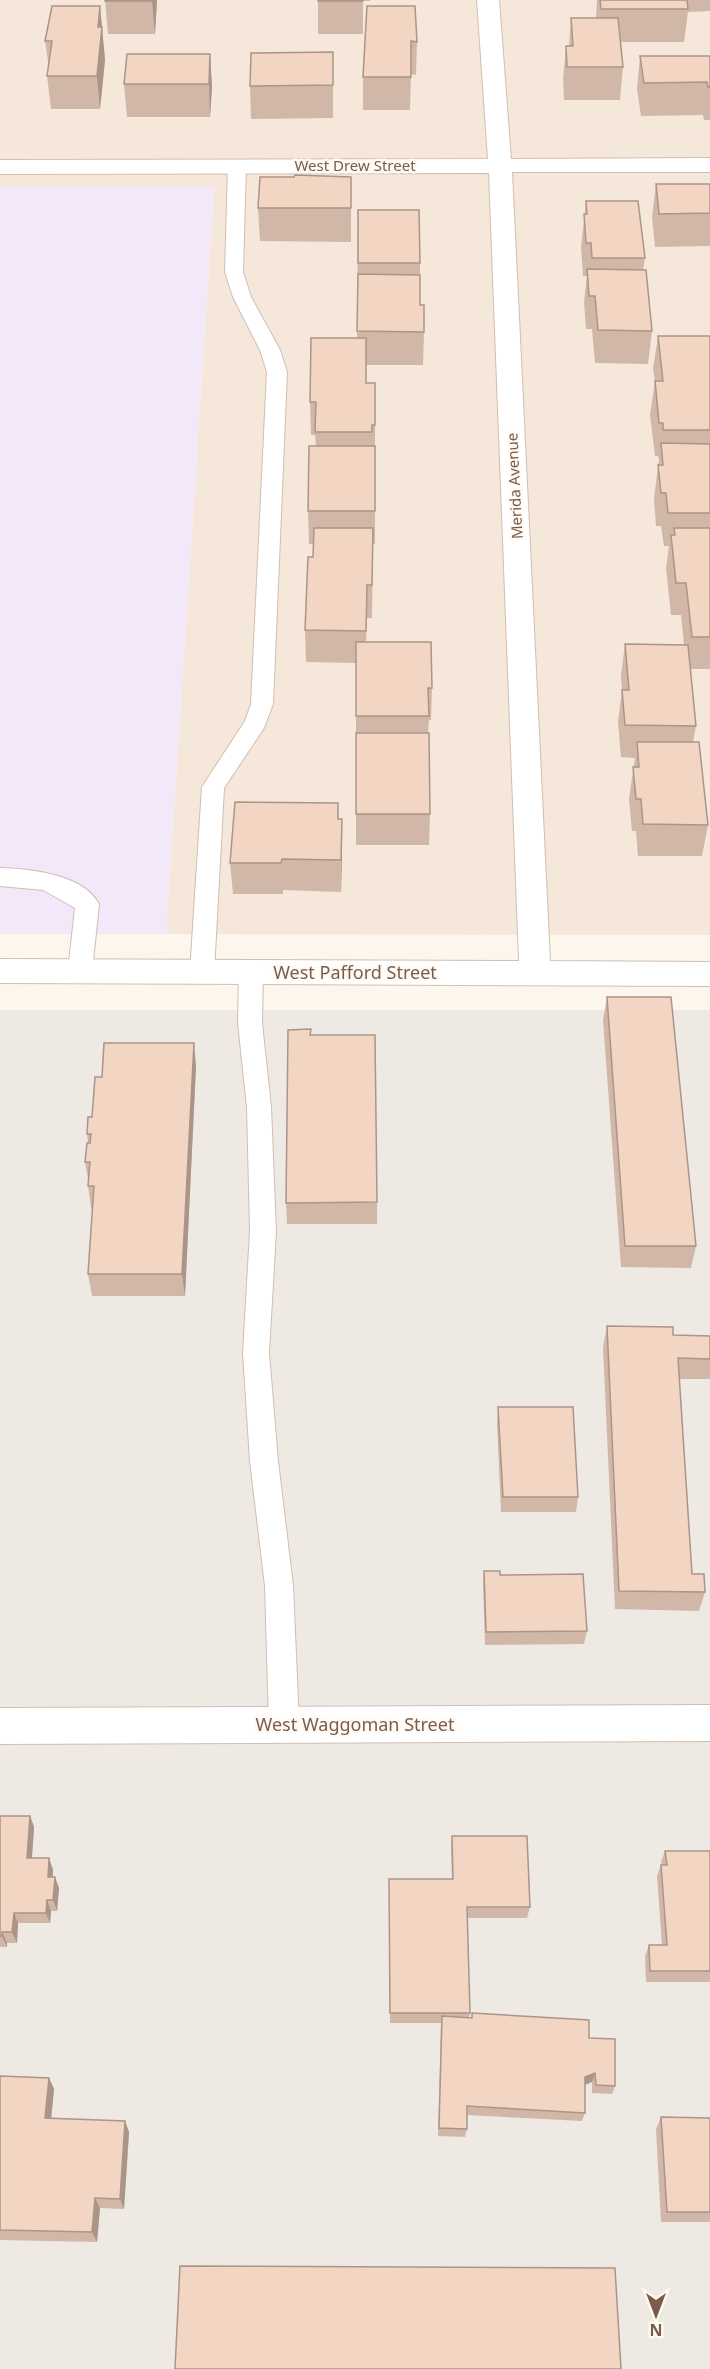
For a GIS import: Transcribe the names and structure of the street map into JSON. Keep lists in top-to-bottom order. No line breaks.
{"streets":{"street":["West Drew Street","Merida Avenue","West Pafford Street","West Waggoman Street"]},"crossings":[["West Drew Street","Merida Avenue"],["Merida Avenue","West Pafford Street"]],"north":"bottom"}
